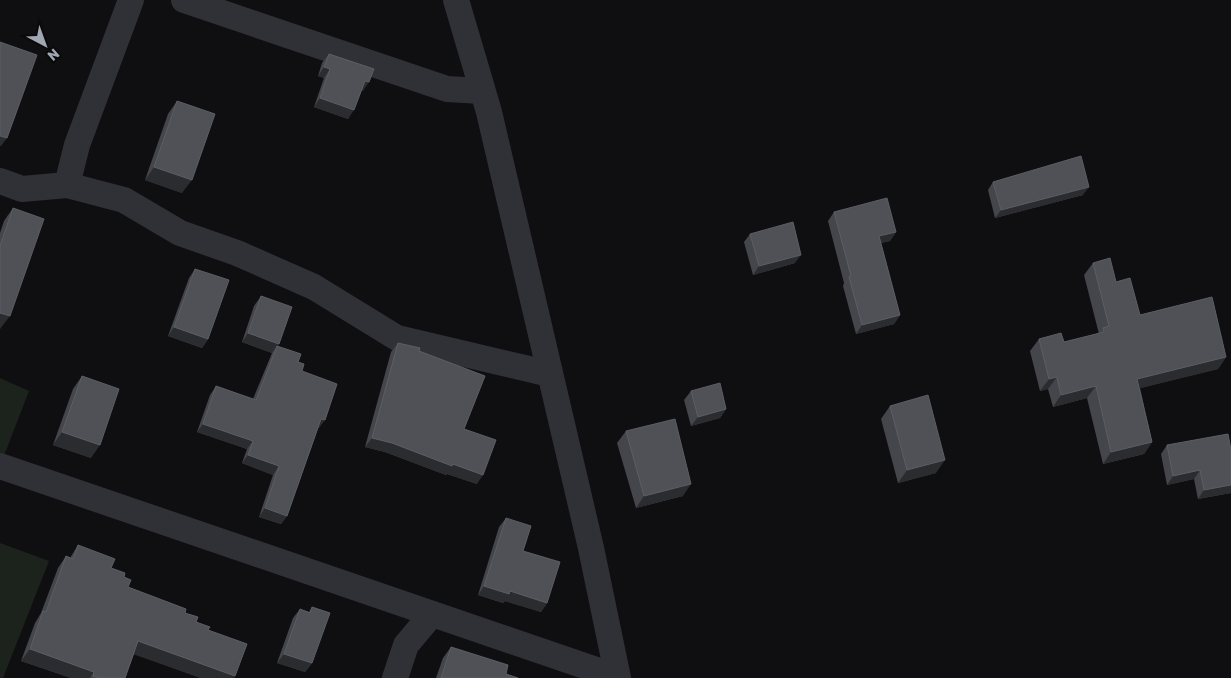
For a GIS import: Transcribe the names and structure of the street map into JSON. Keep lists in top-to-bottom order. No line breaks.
{"north":"bottom right"}
